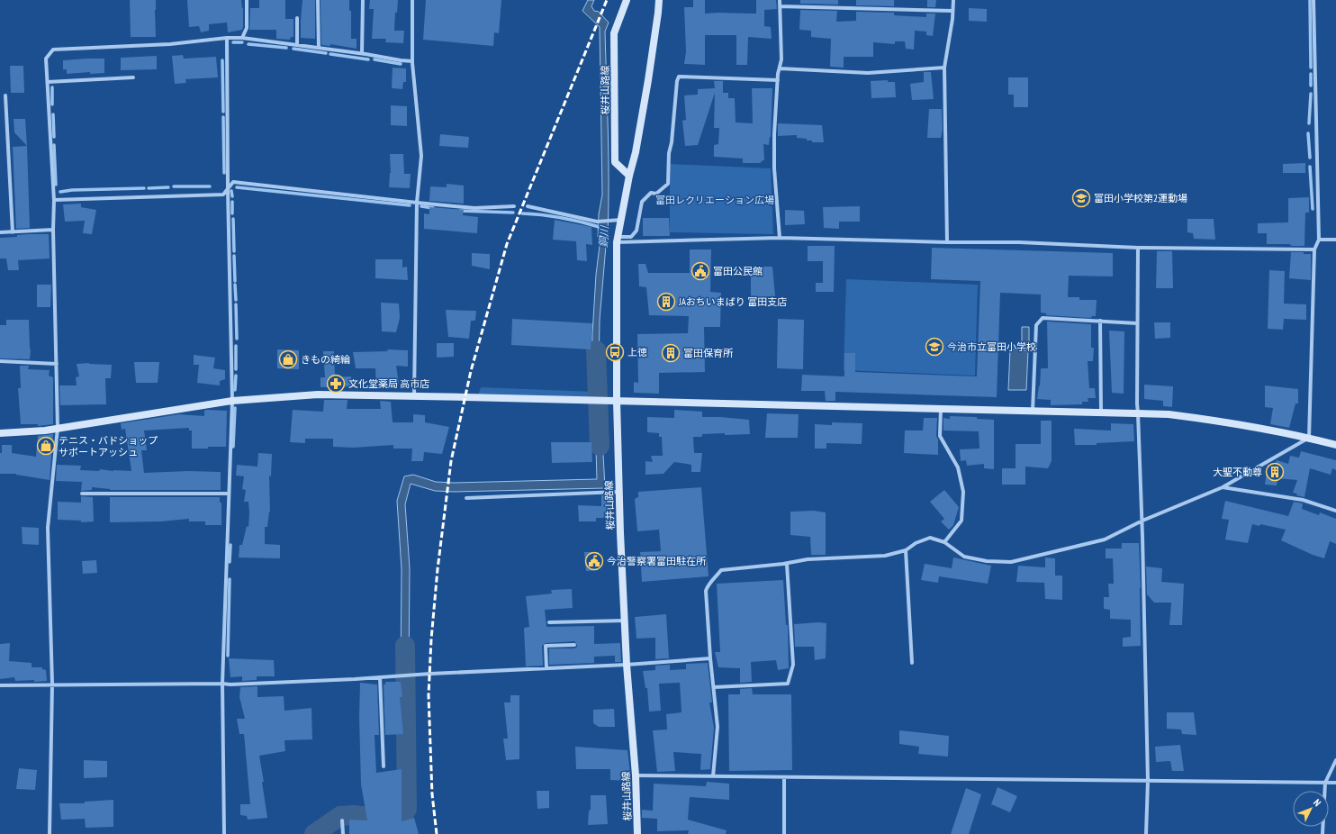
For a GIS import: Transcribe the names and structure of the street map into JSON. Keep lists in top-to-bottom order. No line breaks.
{"streets":{"street":["桜井山路線"]},"water":["銅川"],"parks":["富田レクリエーション広場"],"places":{"school or university":["富田小学校第2運動場","今治市立富田小学校"],"public building":["富田公民館","今治警察署富田駐在所"],"building":["JAおちいまばり 富田支店","富田保育所","大聖不動尊"],"bus stop":["上徳"],"shop":["きもの綺綸","テニス・バドショップ サポートアッシュ"],"pharmacy":["文化堂薬局 高市店"]},"north":"top right"}
